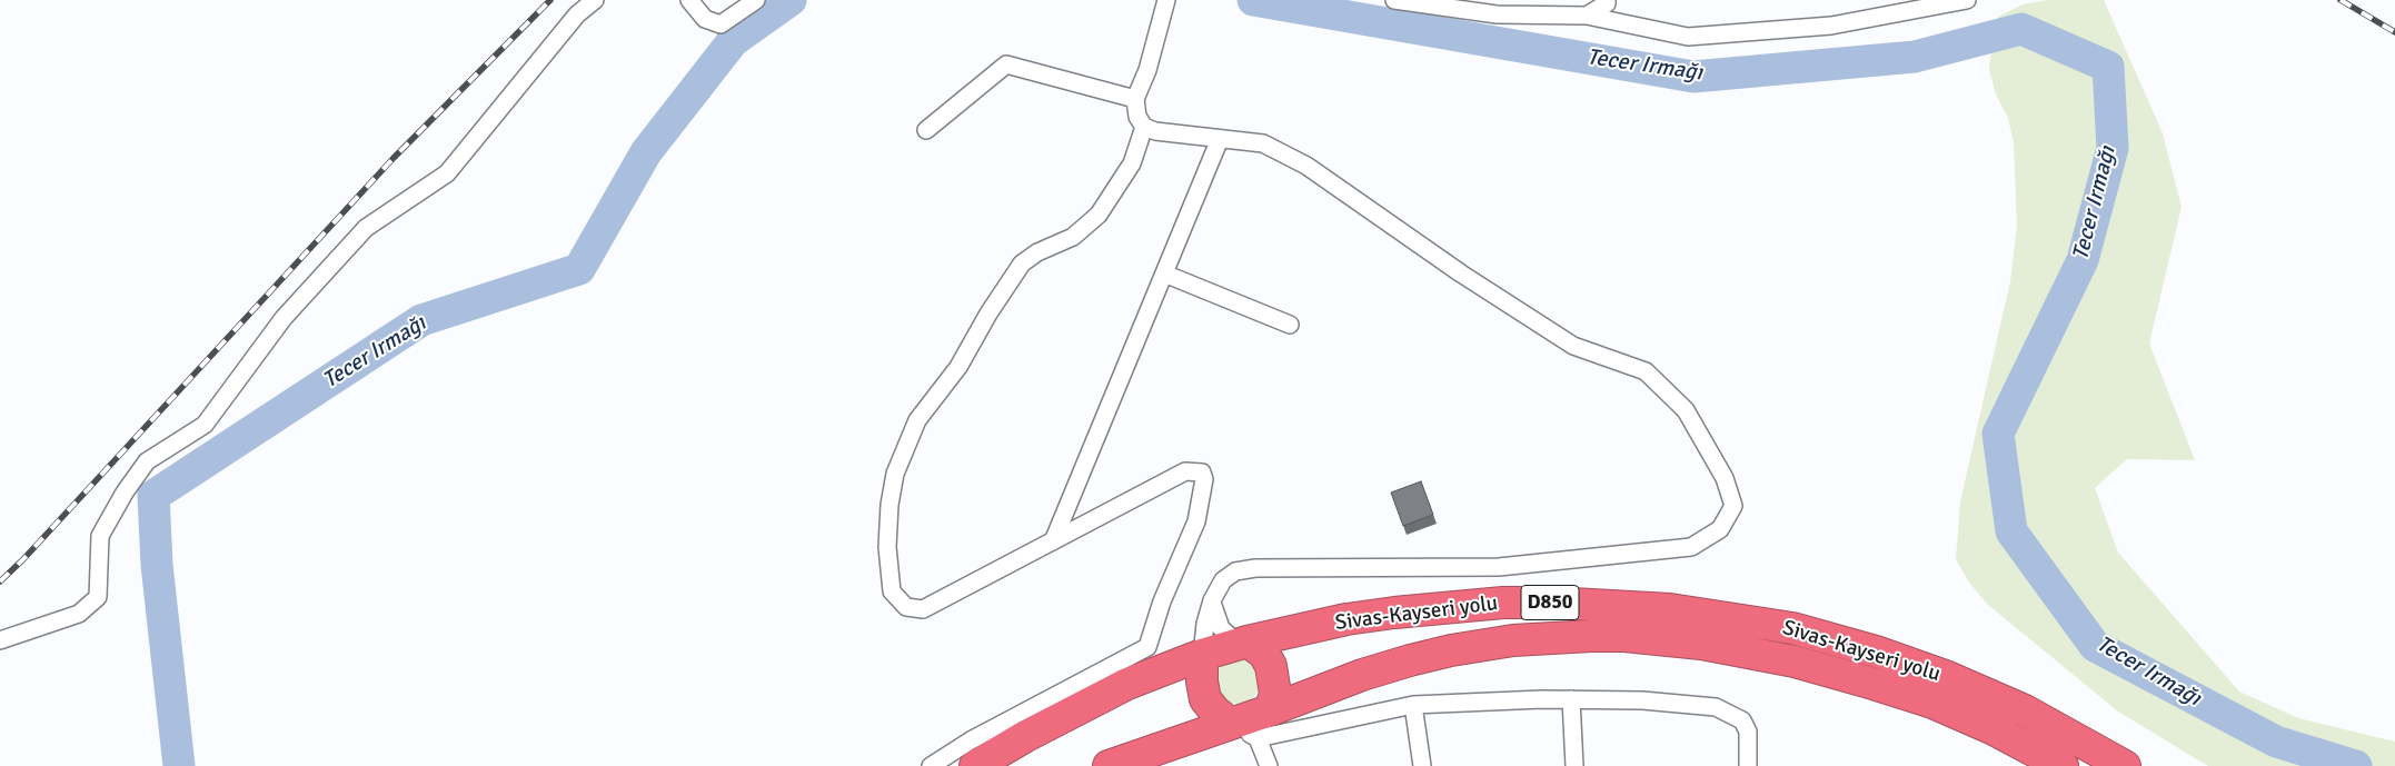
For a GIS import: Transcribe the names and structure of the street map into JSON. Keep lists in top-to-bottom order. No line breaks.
{"streets":{"highway":["D850","Sivas-Kayseri yolu"]},"water":["Tecer Irmağı"]}
